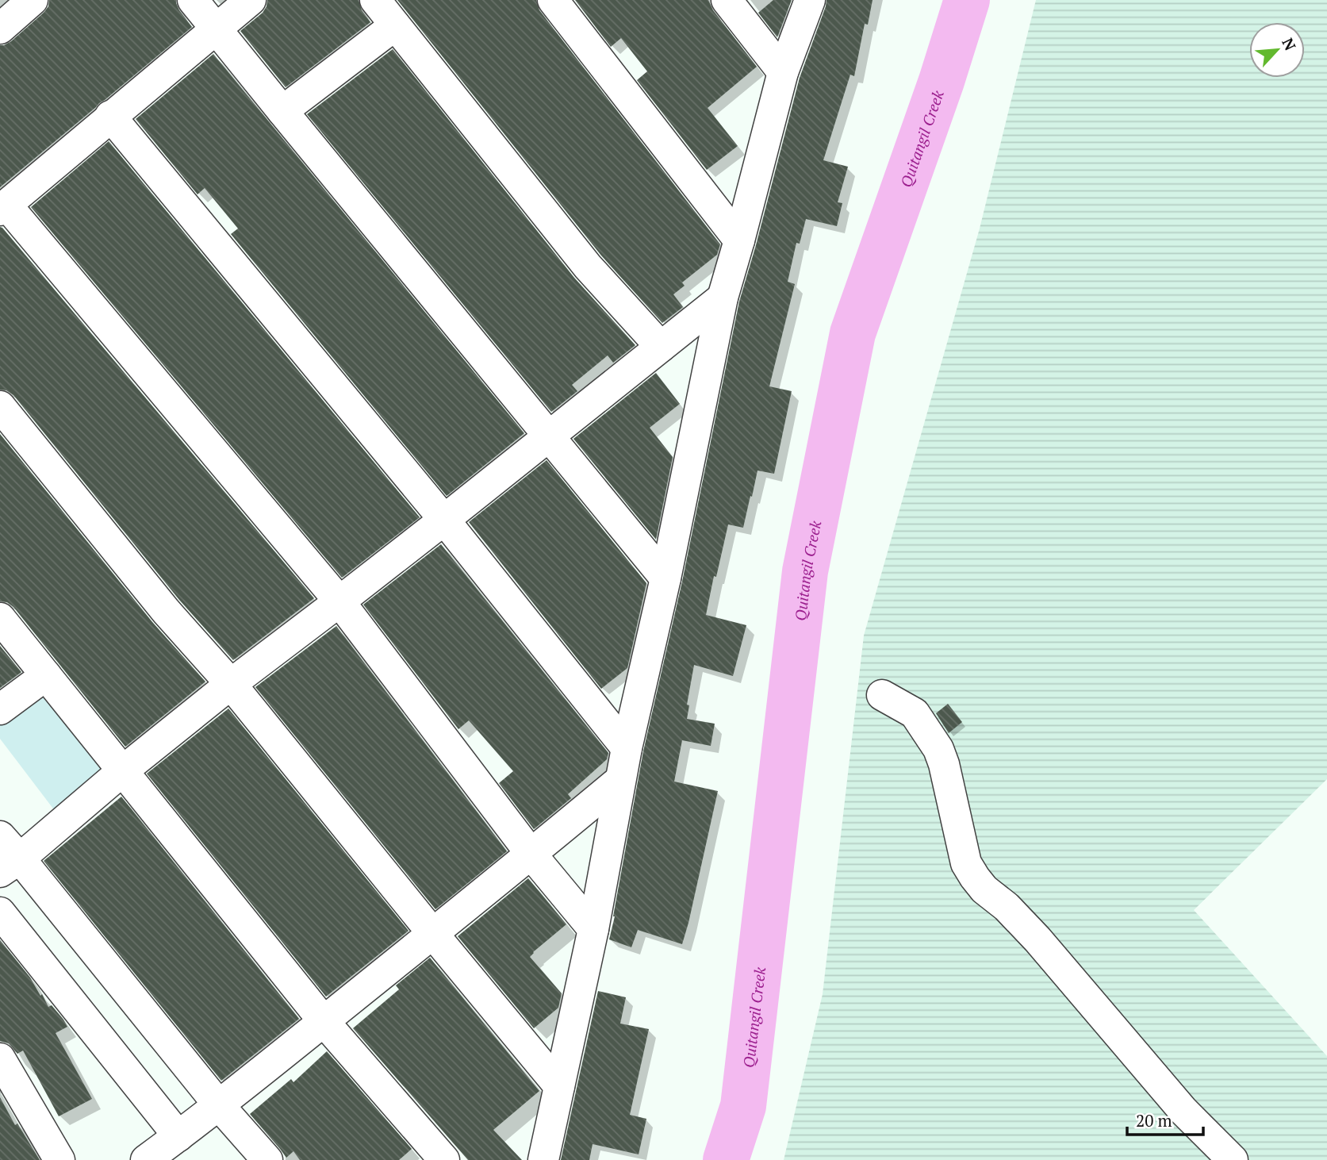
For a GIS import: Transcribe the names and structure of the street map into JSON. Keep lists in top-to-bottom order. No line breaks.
{"water":["Quitangil Creek"],"scale_bar":"20 m","north":"top right"}
